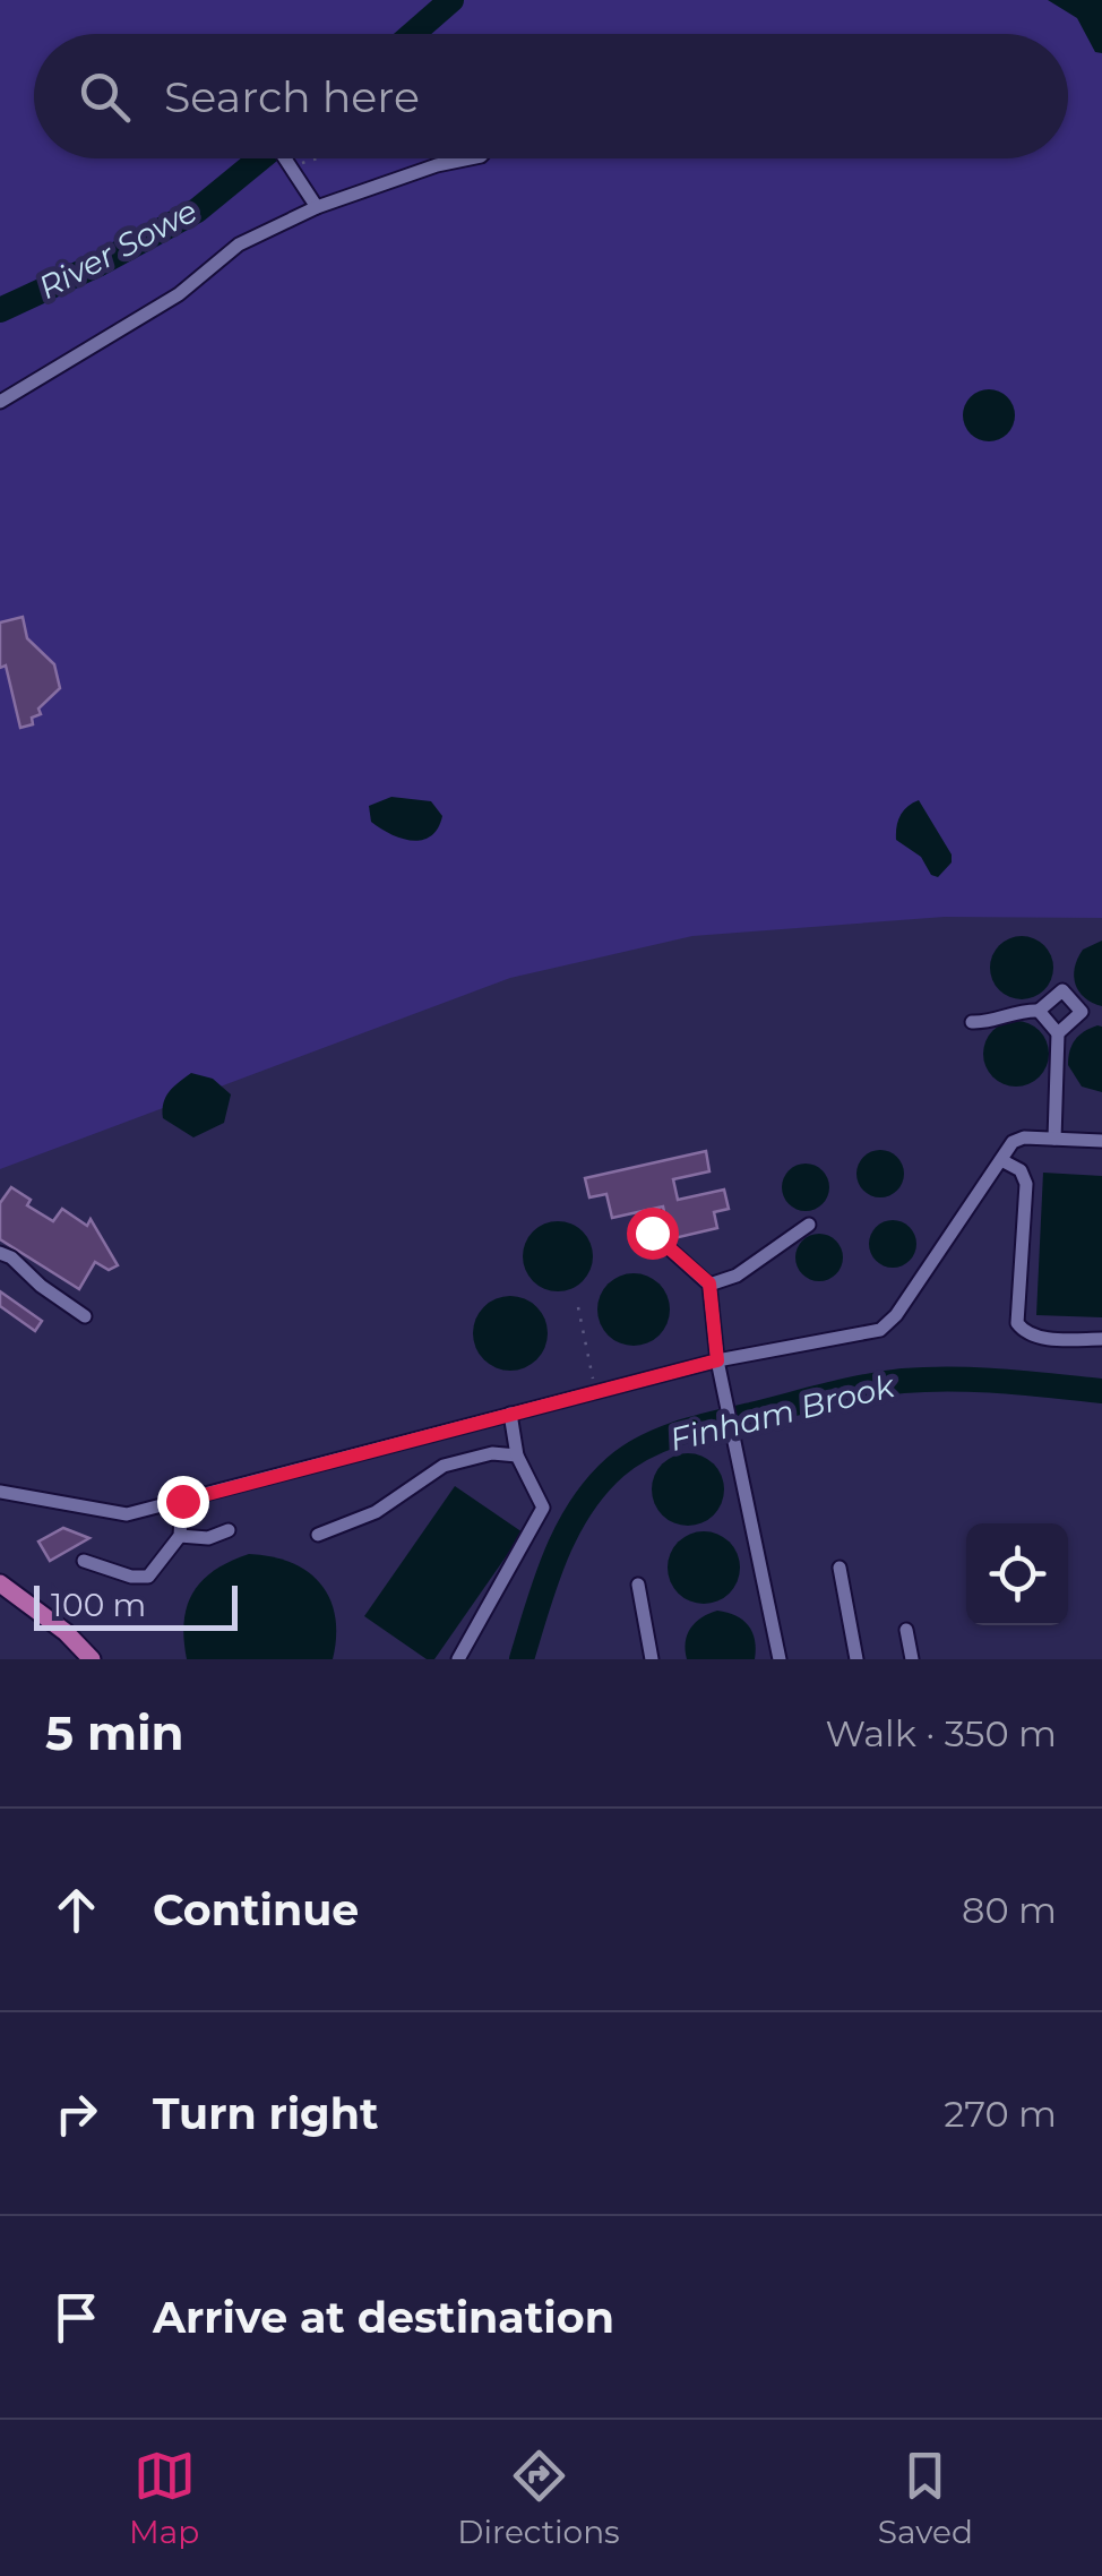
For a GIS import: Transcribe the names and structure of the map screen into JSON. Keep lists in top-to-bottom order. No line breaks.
{"water":["River Sowe","Finham Brook"],"scale_bar":"100 m","page":{"search":"Search here","scale":"100 m","heading":["5 min","Walk · 350 m"],"list":[["Continue","80 m"],["Turn right","270 m"],"Arrive at destination"],"nav":["Map","Directions","Saved"]}}
